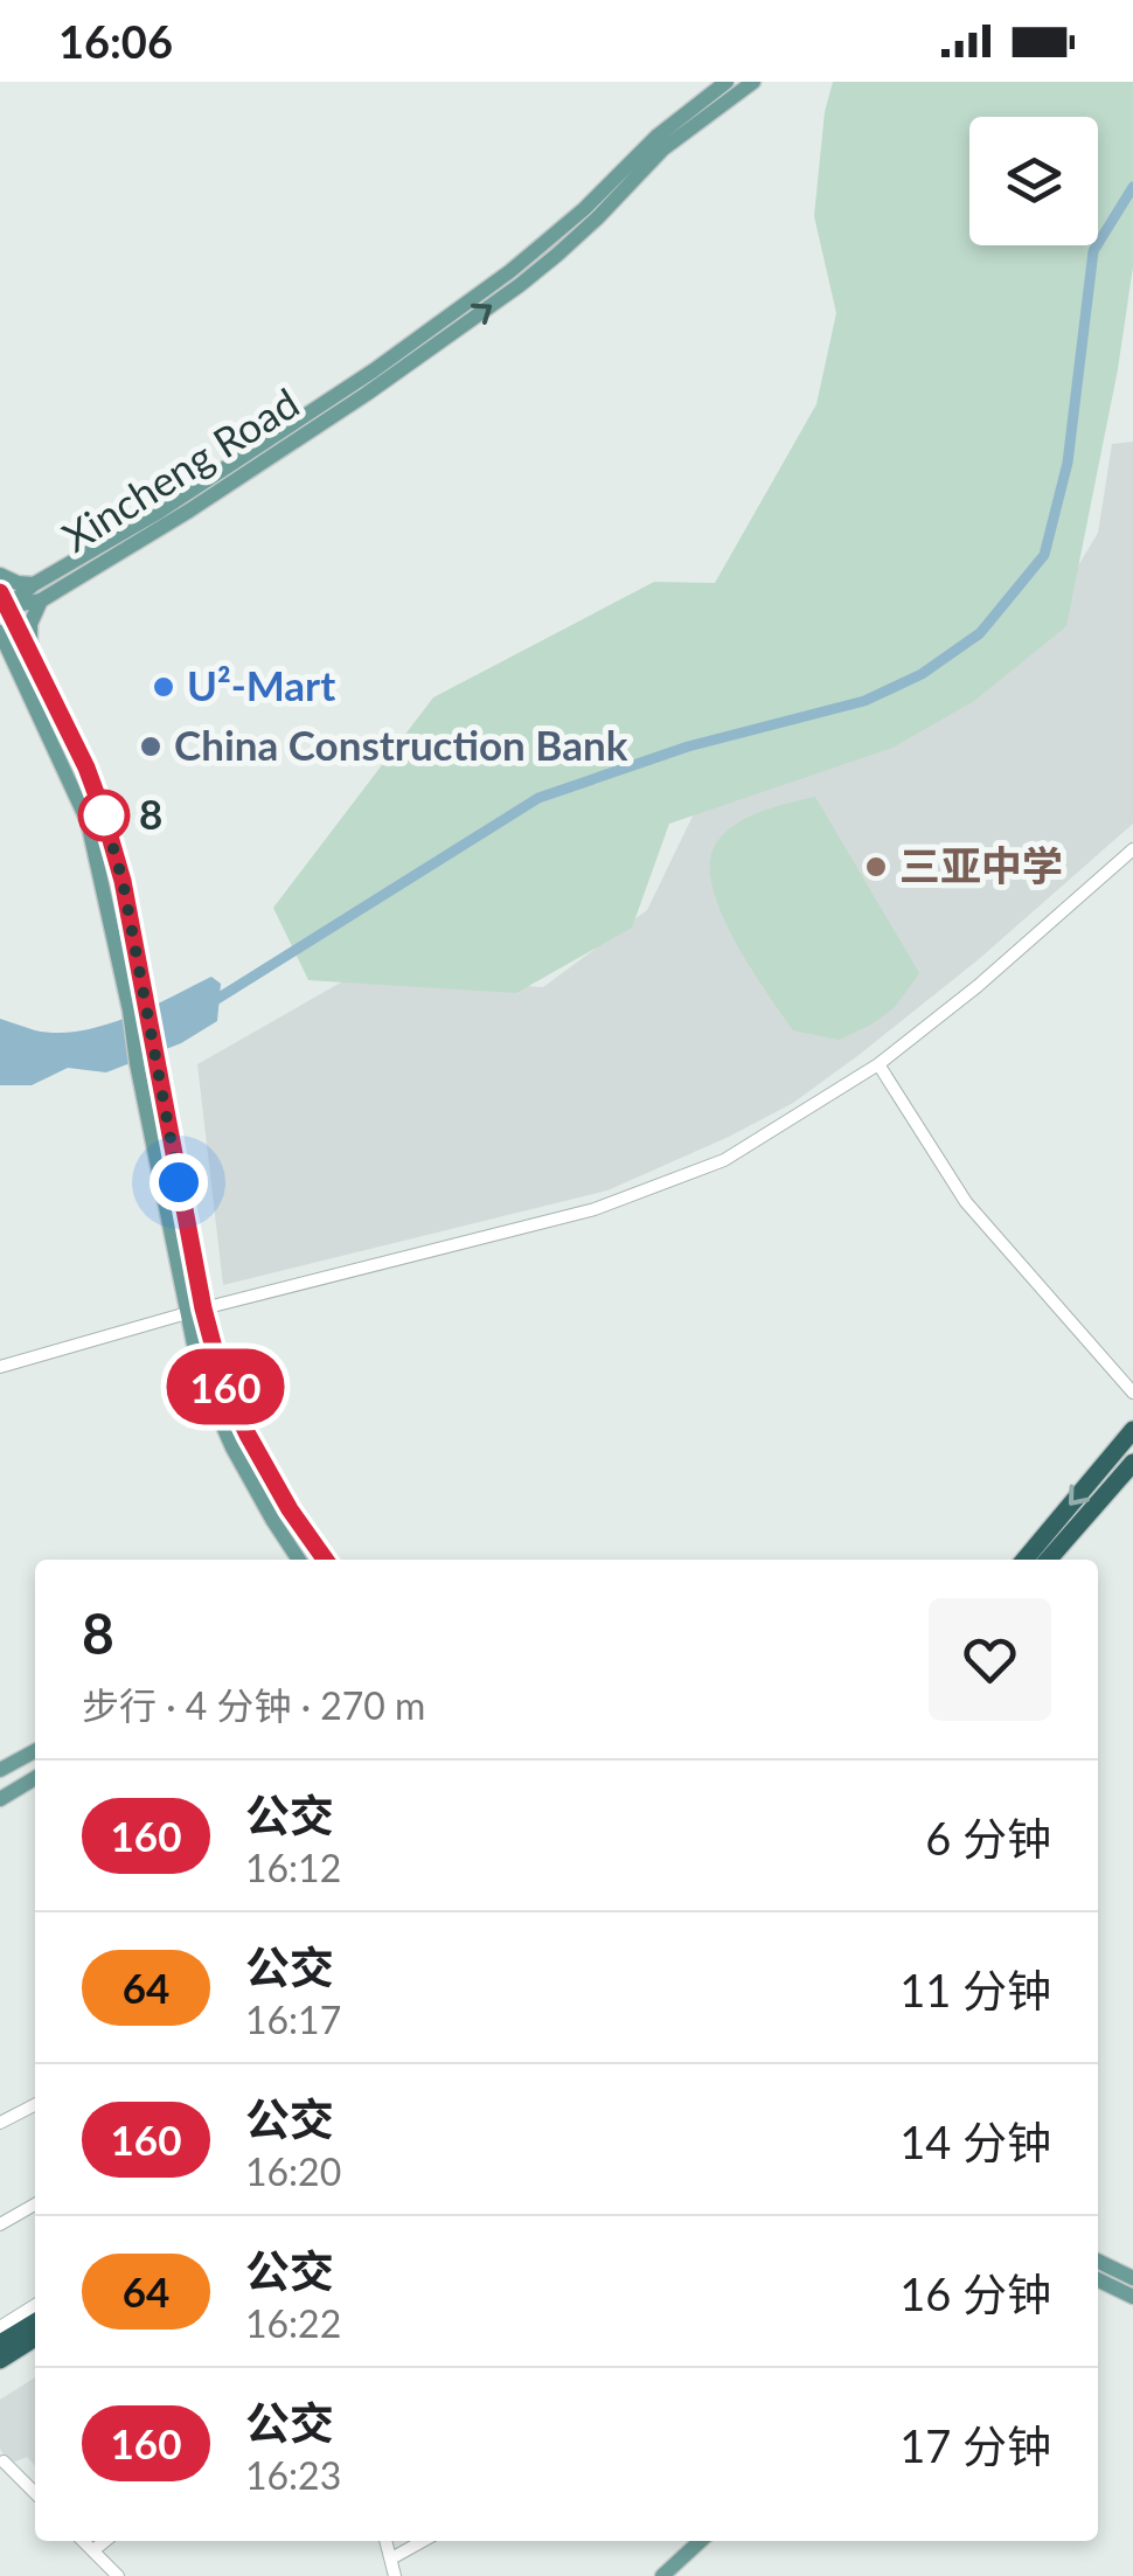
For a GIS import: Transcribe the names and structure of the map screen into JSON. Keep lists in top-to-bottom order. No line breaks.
{"streets":{"main road":["Xincheng Road"]},"places":["U²-Mart","China Construction Bank","8","三亚中学"],"lines":["bus line 160"],"page":{"status":"16:06","on_map":"160","heading":["8","步行 · 4 分钟 · 270 m"],"list":[{"mark":"160","name":"公交","note":"16:12","value":"6 分钟"},{"mark":"64","name":"公交","note":"16:17","value":"11 分钟"},{"mark":"160","name":"公交","note":"16:20","value":"14 分钟"},{"mark":"64","name":"公交","note":"16:22","value":"16 分钟"},{"mark":"160","name":"公交","note":"16:23","value":"17 分钟"}]}}
